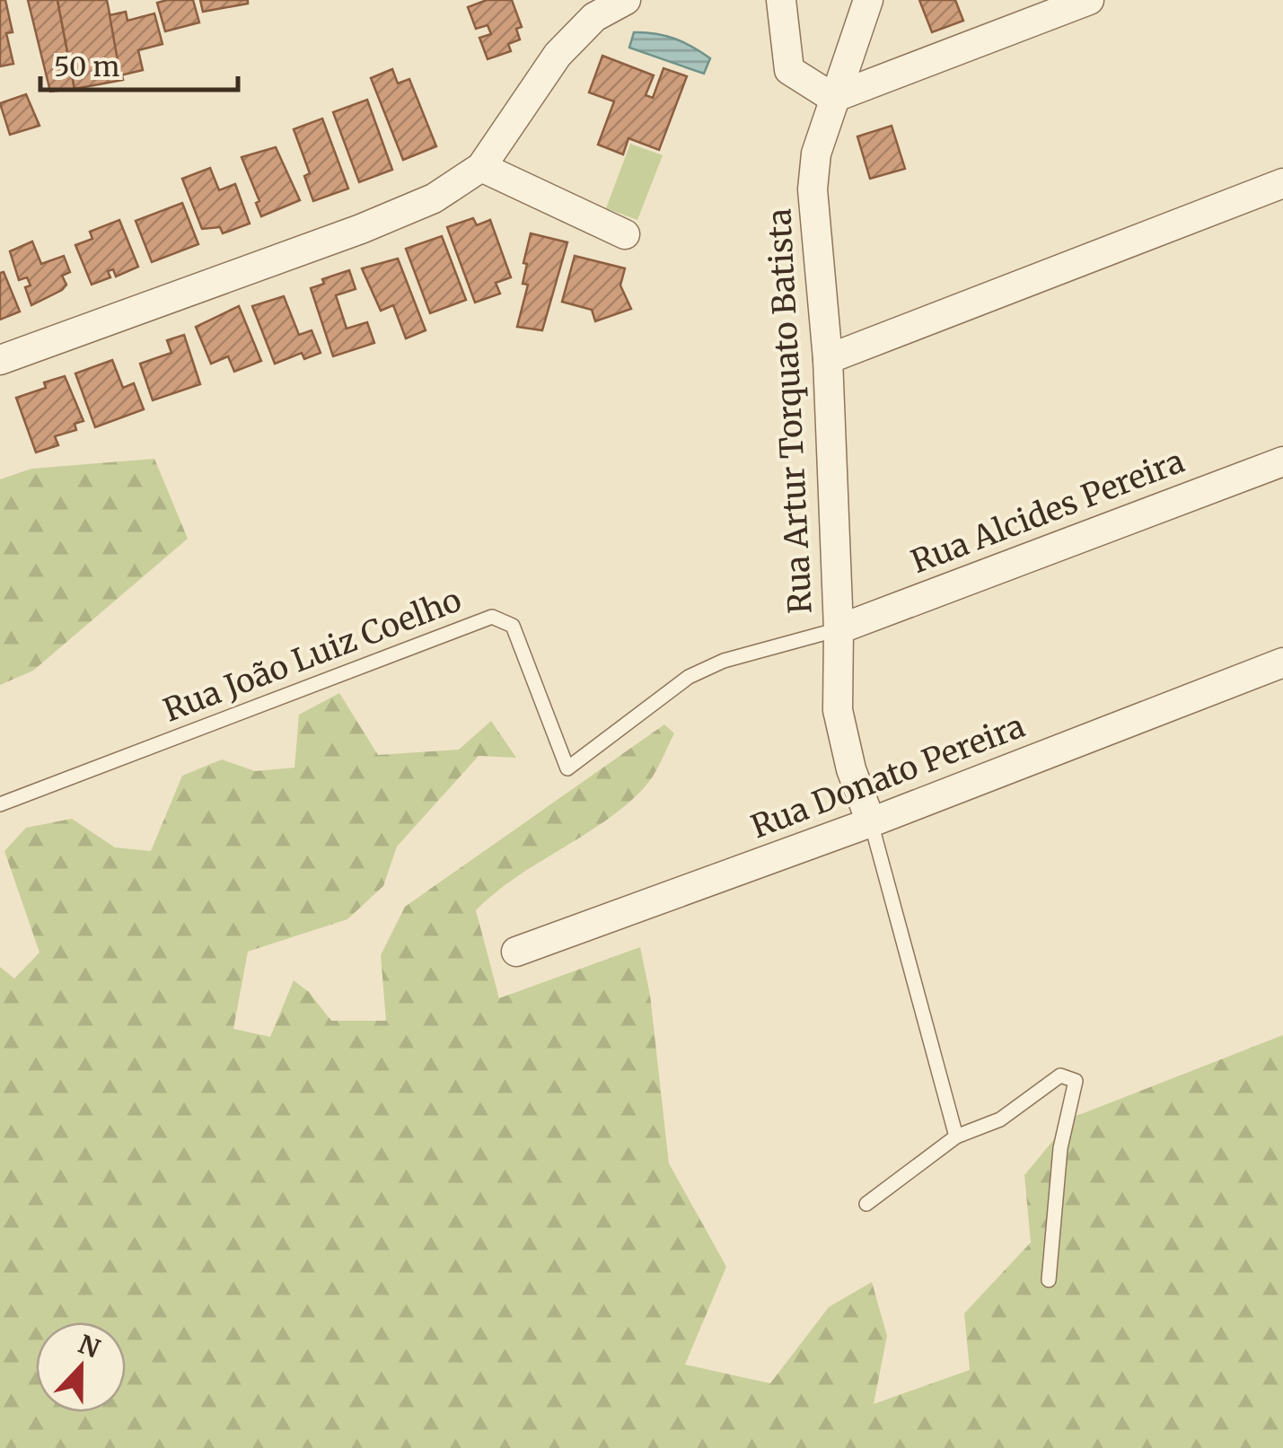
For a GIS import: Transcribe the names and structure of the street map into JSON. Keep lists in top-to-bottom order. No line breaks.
{"streets":{"street":["Rua Artur Torquato Batista","Rua Alcides Pereira","Rua Donato Pereira"],"lane":["Rua João Luiz Coelho"]},"crossings":[["Rua Artur Torquato Batista","Rua Alcides Pereira"],["Rua Artur Torquato Batista","Rua João Luiz Coelho"],["Rua Artur Torquato Batista","Rua Donato Pereira"],["Rua Alcides Pereira","Rua João Luiz Coelho"]],"scale_bar":"50 m","north":"top"}
